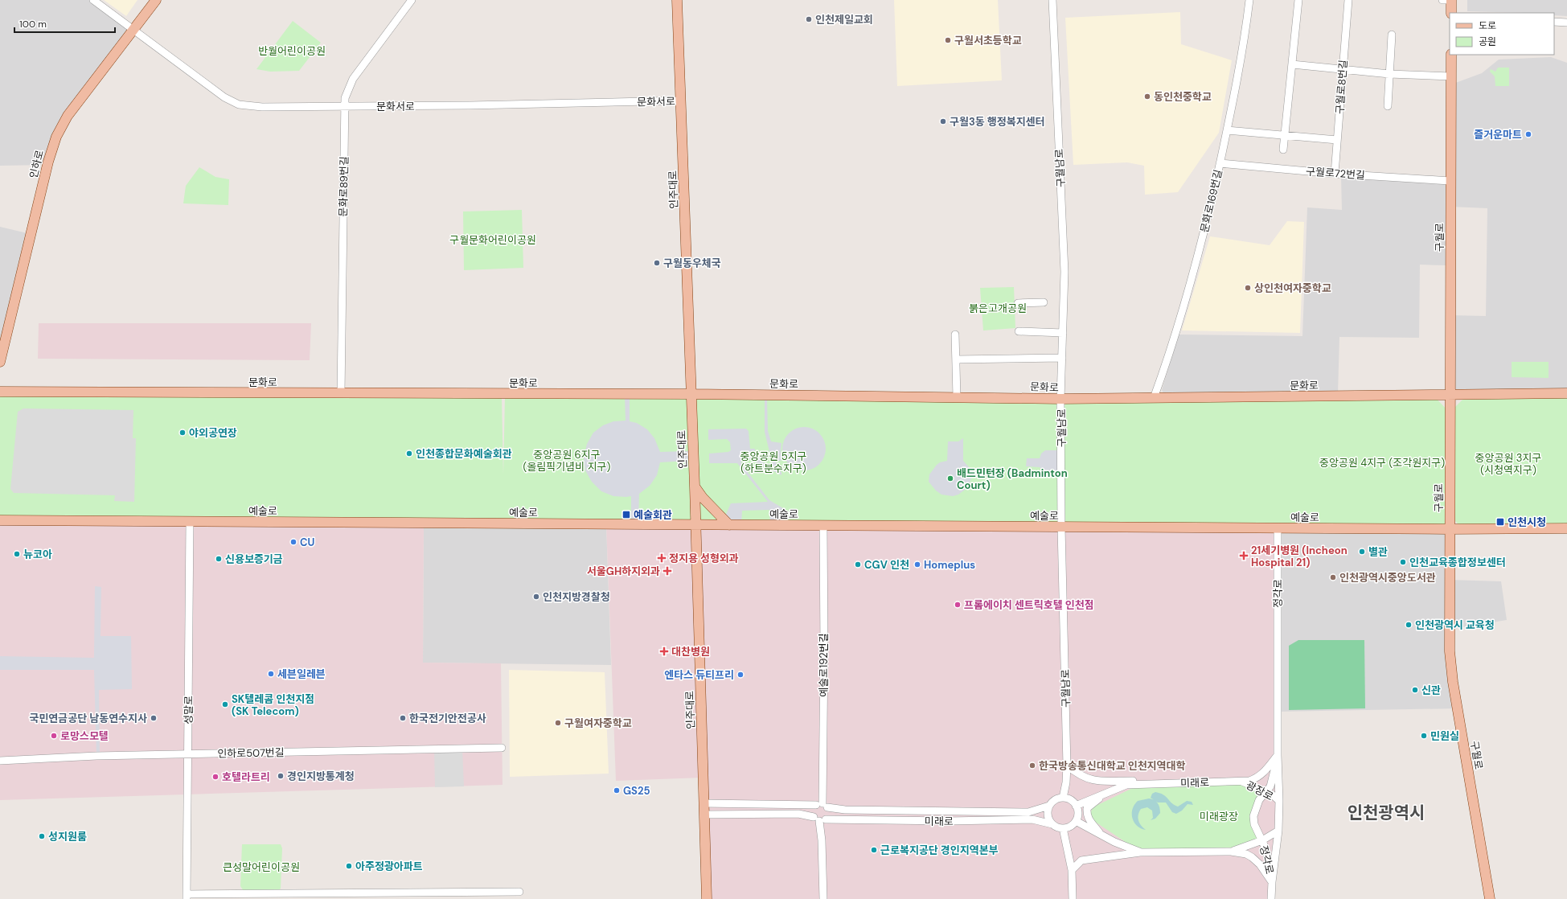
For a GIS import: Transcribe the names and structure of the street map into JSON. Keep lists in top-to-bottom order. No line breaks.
{"streets":{"main road":["인하로","인주대로","구월로","문화로","예술로"],"street":["구월로8번길","문화서로","구월남로","구월로72번길","문화로89번길","문화로169번길","정각로","예술로192번길","성말로","인하로507번길","미래로","광장로"]},"crossings":[["구월로8번길","구월로72번길"],["문화서로","인하로"],["문화서로","문화로89번길"],["문화서로","인주대로"],["구월남로","문화로"],["구월남로","예술로"],["구월남로","미래로"],["구월로72번길","문화로169번길"],["구월로72번길","구월로"],["문화로89번길","문화로"],["인주대로","문화로"],["인주대로","예술로"],["인주대로","미래로"],["문화로169번길","문화로"],["구월로","문화로"],["구월로","예술로"],["예술로","정각로"],["예술로","예술로192번길"],["예술로","성말로"],["정각로","미래로"],["정각로","광장로"],["예술로192번길","미래로"],["성말로","인하로507번길"],["미래로","광장로"]],"districts":["인천광역시"],"parks":["반월어린이공원","구월문화어린이공원","붉은고개공원","중앙공원 6지구 (올림픽기념비 지구)","중앙공원 5지구 (하트분수지구)","중앙공원 3지구 (시청역지구)","중앙공원 4지구 (조각원지구)","미래광장","큰성말어린이공원"],"places":{"other":["인천제일교회","구월서초등학교","동인천중학교","구월3동 행정복지센터","즐거운마트","구월동우체국","상인천여자중학교","야외공연장","인천종합문화예술회관","배드민턴장 (Badminton Court)","CU","별관","뉴코아","신용보증기금","인천교육종합정보센터","CGV 인천","Homeplus","인천광역시중앙도서관","인천지방경찰청","프롬에이치 센트릭호텔 인천점","인천광역시 교육청","세븐일레븐","엔타스 듀티프리","신관","SK텔레콤 인천지점 (SK Telecom)","국민연금공단 남동연수지사","한국전기안전공사","구월여자중학교","로망스모텔","민원실","한국방송통신대학교 인천지역대학","경인지방통계청","호텔라트리","GS25","성지원룸","근로복지공단 경인지역본부","아주정광아파트"],"transit":["예술회관","인천시청"],"health":["21세기병원 (Incheon Hospital 21)","정지용 성형외과","서울GH하지외과","대찬병원"]},"legend":["도로","공원"],"scale_bar":"100 m"}
